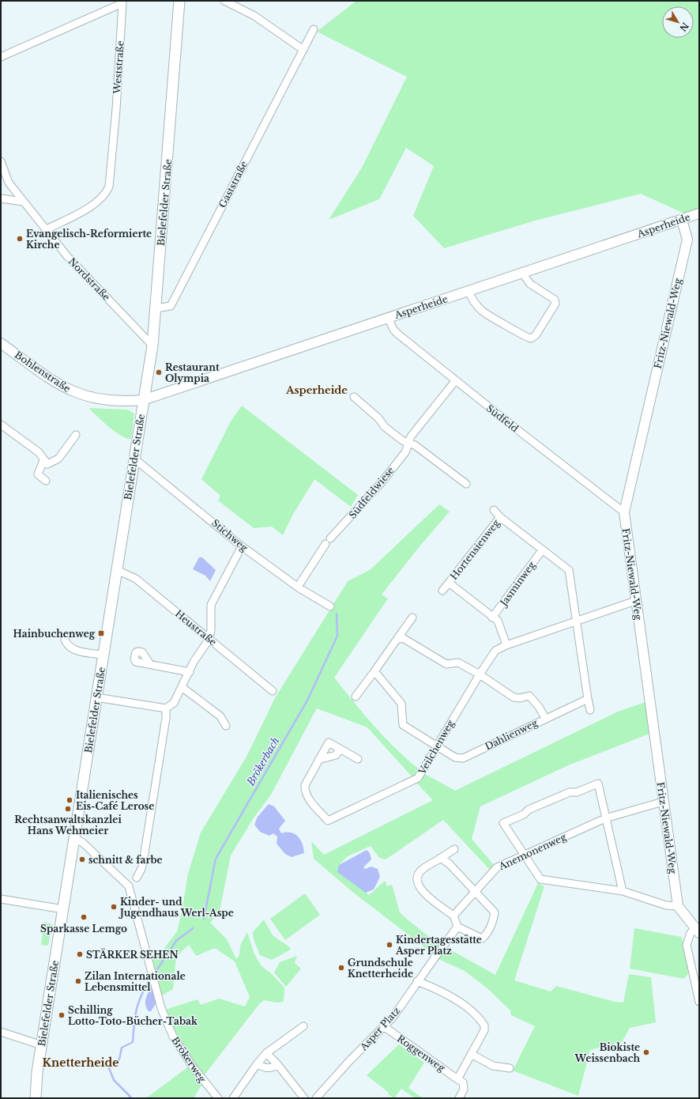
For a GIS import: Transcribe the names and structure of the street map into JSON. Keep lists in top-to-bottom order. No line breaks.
{"streets":{"main road":["Bielefelder Straße"],"street":["Weststraße","Gaststraße","Asperheide","Nordstraße","Fritz-Niewald-Weg","Bohlenstraße","Südfeld","Südfeldwiese","Stichweg","Hortensienweg","Jasminweg","Heustraße","Dahlienweg","Veilchenweg","Anemonenweg","Asper Platz","Roggenweg","Brökerweg"]},"crossings":[["Weststraße","Nordstraße"],["Gaststraße","Bielefelder Straße"],["Bielefelder Straße","Asperheide"],["Bielefelder Straße","Nordstraße"],["Bielefelder Straße","Bohlenstraße"],["Bielefelder Straße","Stichweg"],["Bielefelder Straße","Heustraße"],["Bielefelder Straße","Brökerweg"],["Asperheide","Fritz-Niewald-Weg"],["Asperheide","Bohlenstraße"],["Asperheide","Südfeld"],["Fritz-Niewald-Weg","Südfeld"],["Fritz-Niewald-Weg","Veilchenweg"],["Fritz-Niewald-Weg","Anemonenweg"],["Südfeld","Südfeldwiese"],["Südfeldwiese","Stichweg"],["Hortensienweg","Jasminweg"],["Hortensienweg","Veilchenweg"],["Dahlienweg","Veilchenweg"],["Asper Platz","Roggenweg"]],"districts":["Asperheide","Knetterheide"],"water":["Brökerbach"],"places":{"other":["Evangelisch-Reformierte Kirche","Restaurant Olympia","Italienisches Eis-Café Lerose","Rechtsanwaltskanzlei Hans Wehmeier","schnitt & farbe","Kinder- und Jugendhaus Werl-Aspe","Sparkasse Lemgo","Kindertagesstätte Asper Platz","STÄRKER SEHEN","Grundschule Knetterheide","Zilan Internationale Lebensmittel","Schilling Lotto-Toto-Bücher-Tabak","Biokiste Weissenbach"],"transit":["Hainbuchenweg"]},"north":"bottom right"}
